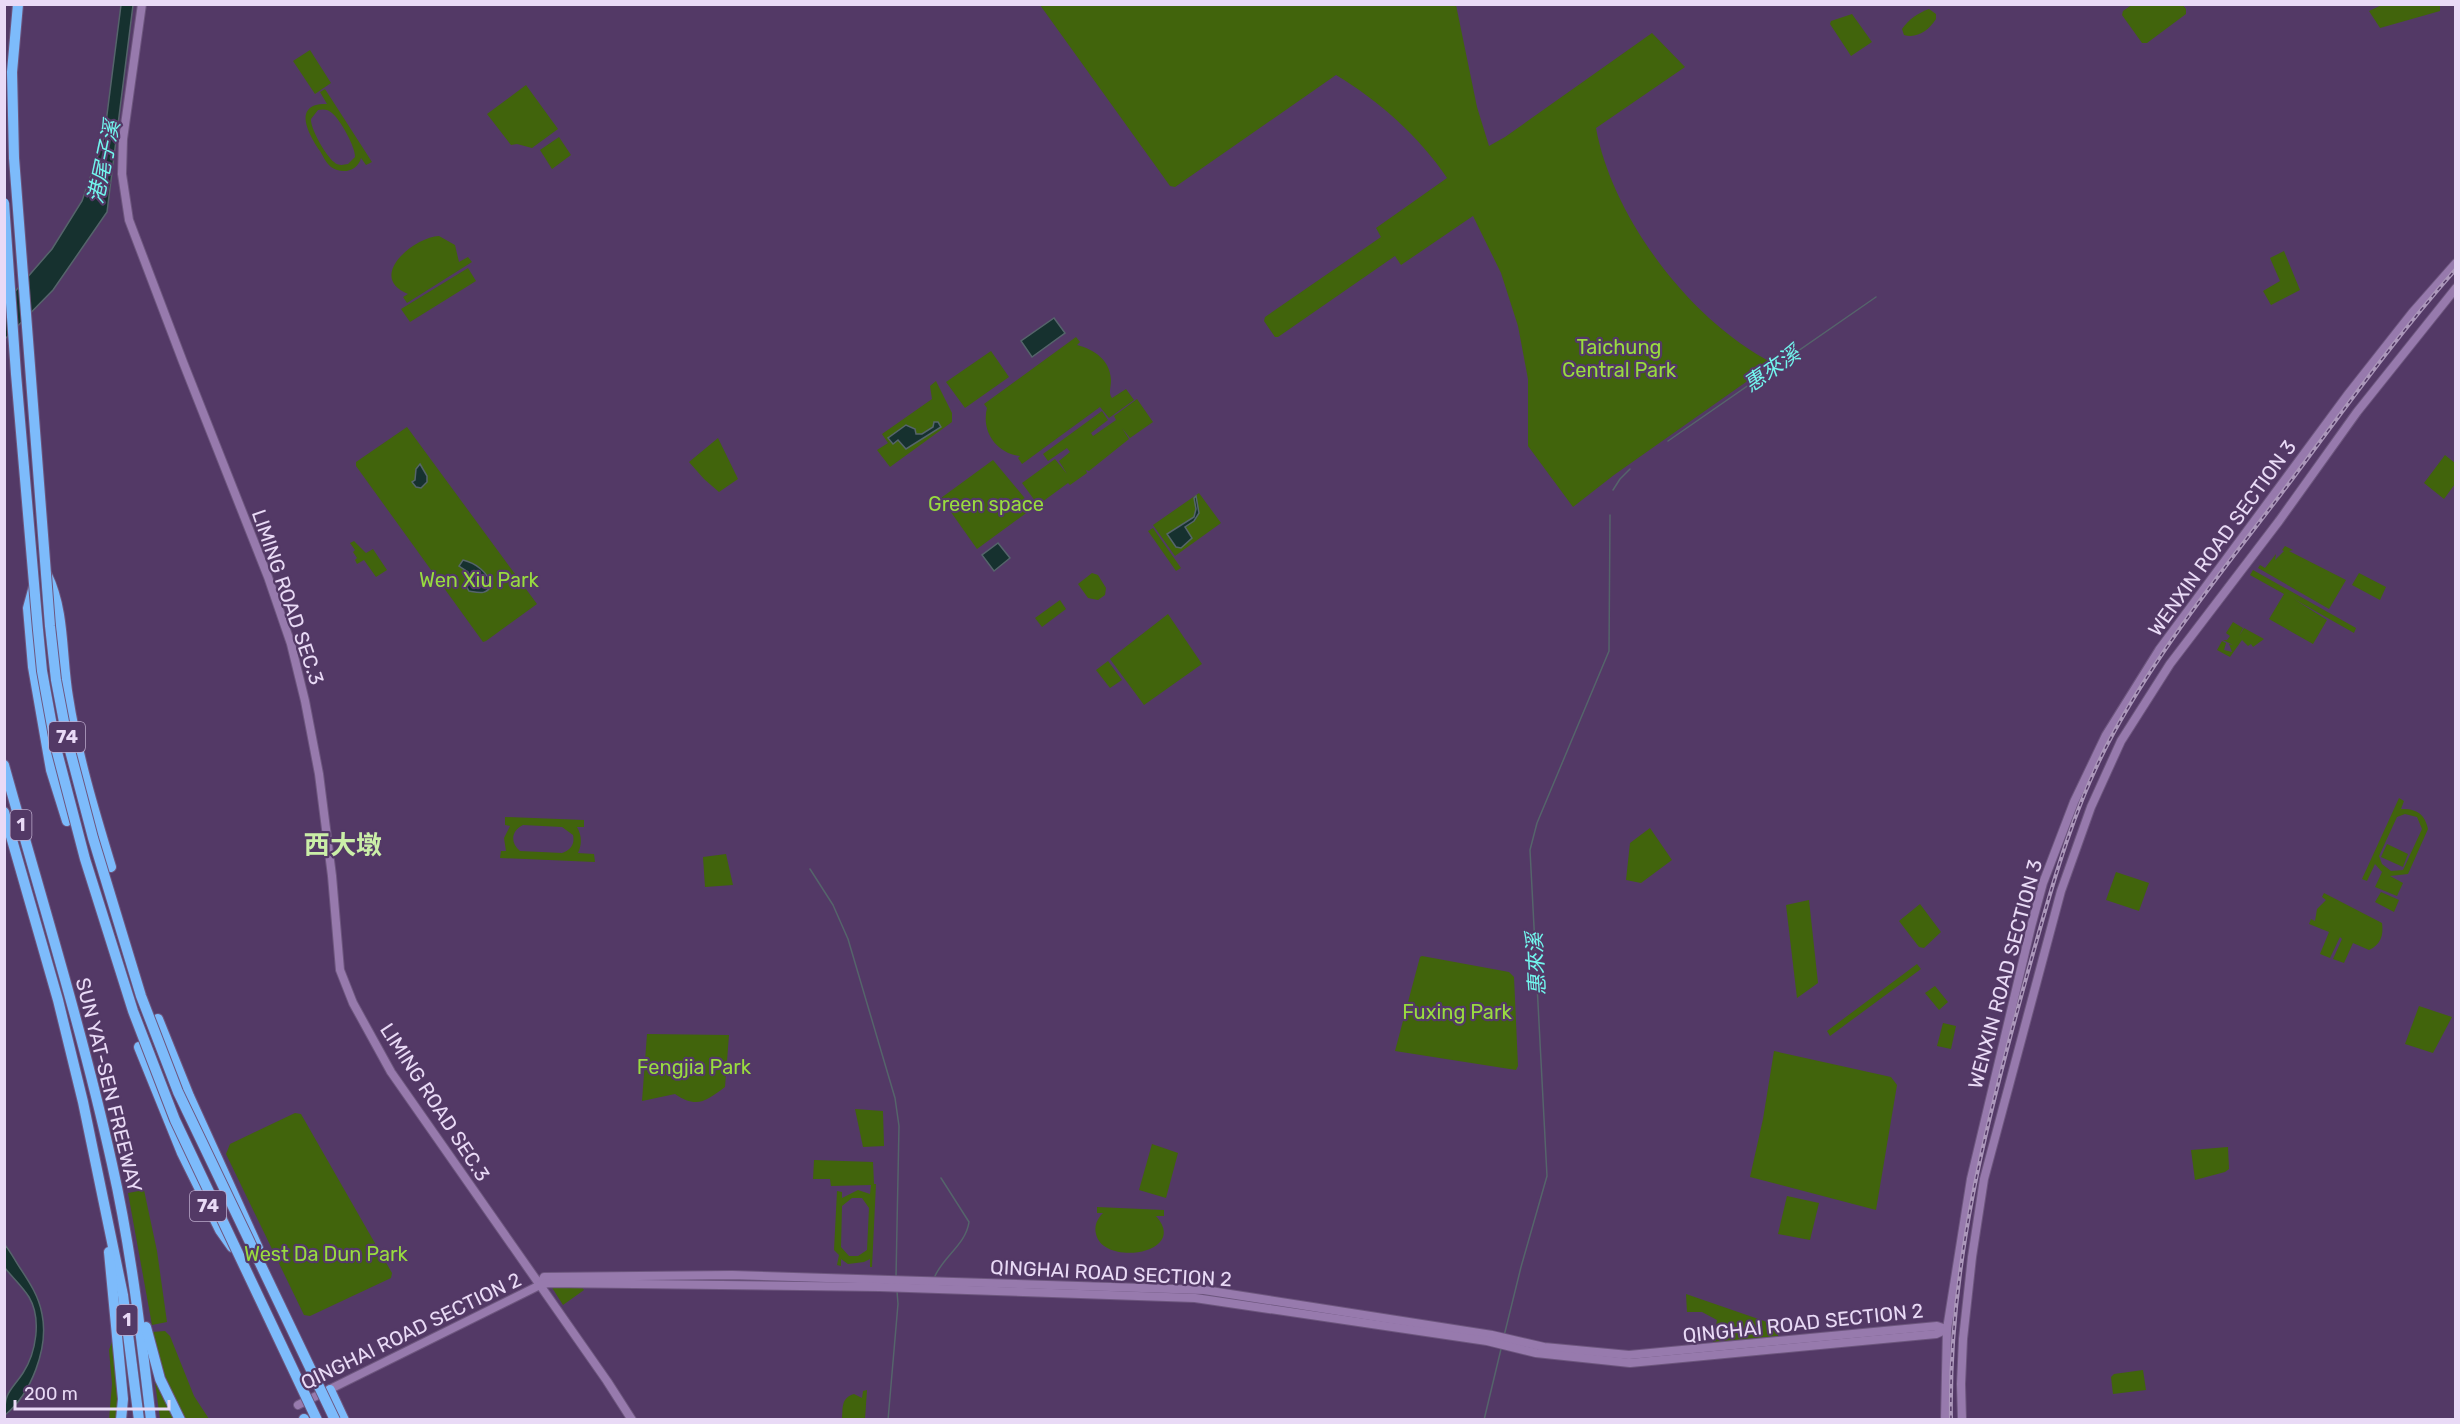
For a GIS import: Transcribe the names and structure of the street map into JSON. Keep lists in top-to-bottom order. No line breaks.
{"streets":{"highway":["74","1","SUN YAT-SEN FREEWAY"],"main road":["WENXIN ROAD SECTION 3","LIMING ROAD SEC.3","QINGHAI ROAD SECTION 2"]},"crossings":[["WENXIN ROAD SECTION 3","QINGHAI ROAD SECTION 2"],["LIMING ROAD SEC.3","QINGHAI ROAD SECTION 2"]],"districts":["西大墩"],"water":["港尾子溪","惠來溪"],"parks":["Taichung Central Park","Green space","Wen Xiu Park","Fuxing Park","Fengjia Park","West Da Dun Park"],"scale_bar":"200 m"}
